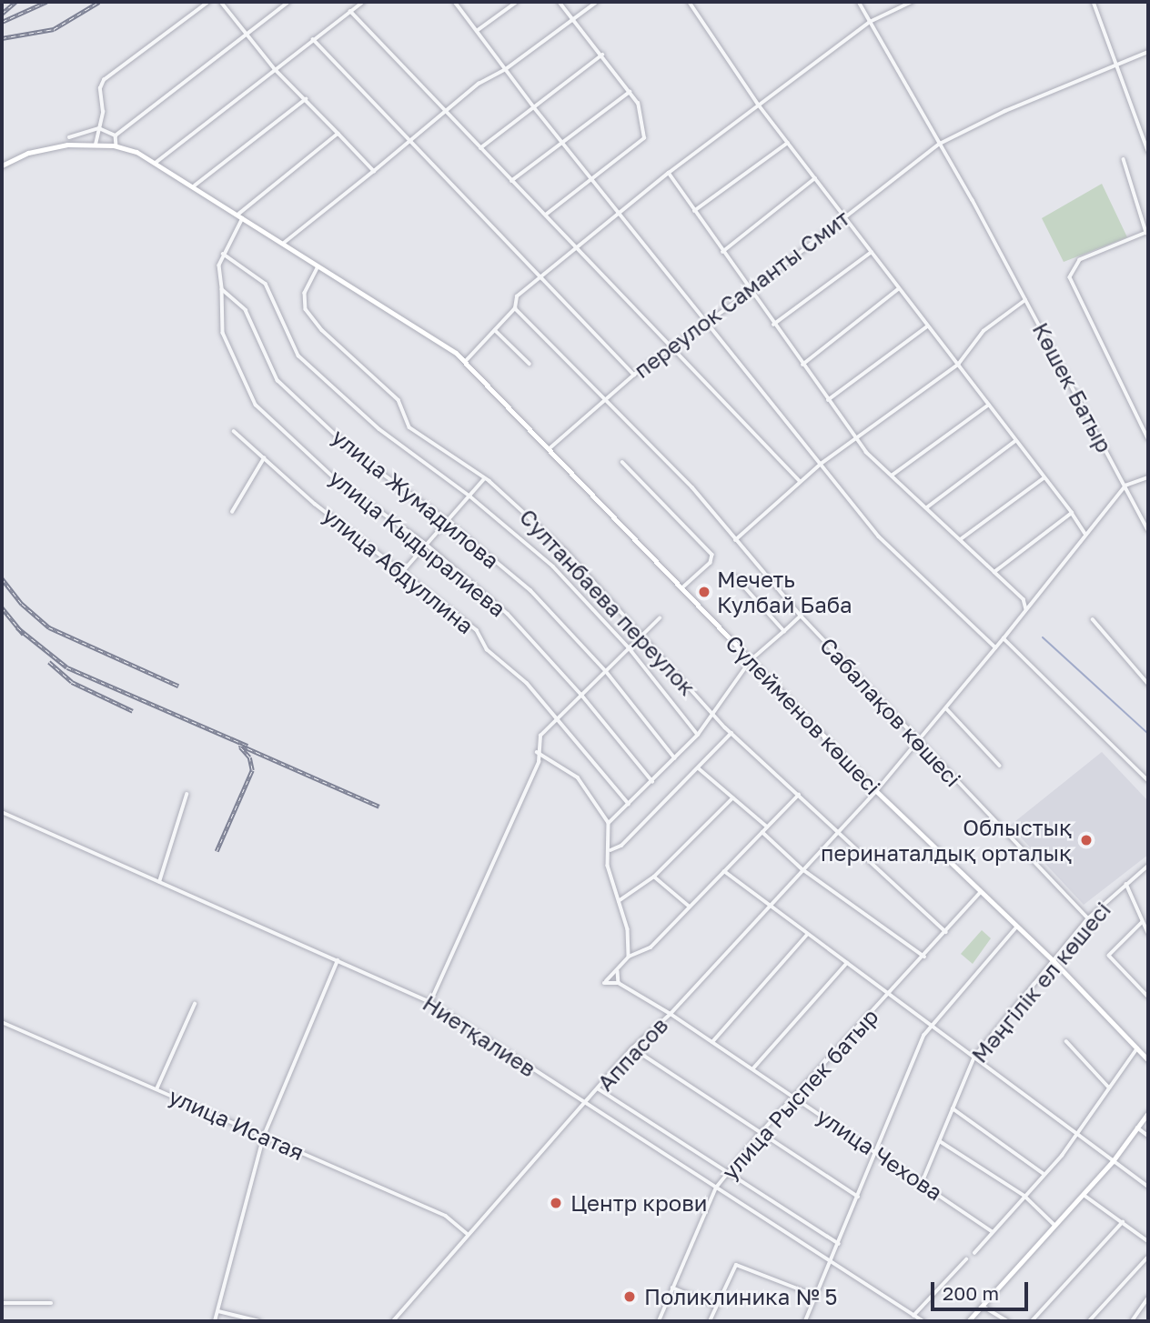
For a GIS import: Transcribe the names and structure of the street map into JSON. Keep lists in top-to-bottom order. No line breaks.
{"streets":{"main road":["Сүлейменов көшесі"],"street":["переулок Саманты Смит","Көшек Батыр","улица Жумадилова","улица Кыдыралиева","улица Абдуллина","Султанбаева переулок","Сабалақов көшесі","Мәңгілік ел көшесі","Ниетқалиев","Аппасов","улица Рыспек батыр","улица Исатая","улица Чехова"]},"crossings":[["переулок Саманты Смит","Көшек Батыр"],["переулок Саманты Смит","Сабалақов көшесі"],["переулок Саманты Смит","Сүлейменов көшесі"],["Көшек Батыр","Аппасов"],["улица Жумадилова","улица Кыдыралиева"],["Султанбаева переулок","Сүлейменов көшесі"],["Султанбаева переулок","Аппасов"],["Султанбаева переулок","улица Рыспек батыр"],["Сабалақов көшесі","Мәңгілік ел көшесі"],["Сабалақов көшесі","Аппасов"],["Сүлейменов көшесі","Мәңгілік ел көшесі"],["Сүлейменов көшесі","Аппасов"],["Сүлейменов көшесі","улица Рыспек батыр"],["Мәңгілік ел көшесі","улица Чехова"],["Ниетқалиев","Аппасов"],["Ниетқалиев","улица Рыспек батыр"],["Аппасов","улица Исатая"],["Аппасов","улица Чехова"],["улица Рыспек батыр","улица Чехова"]],"places":["Мечеть Кулбай Баба","Облыстық перинаталдық орталық","Центр крови","Поликлиника № 5"],"scale_bar":"200 m"}
